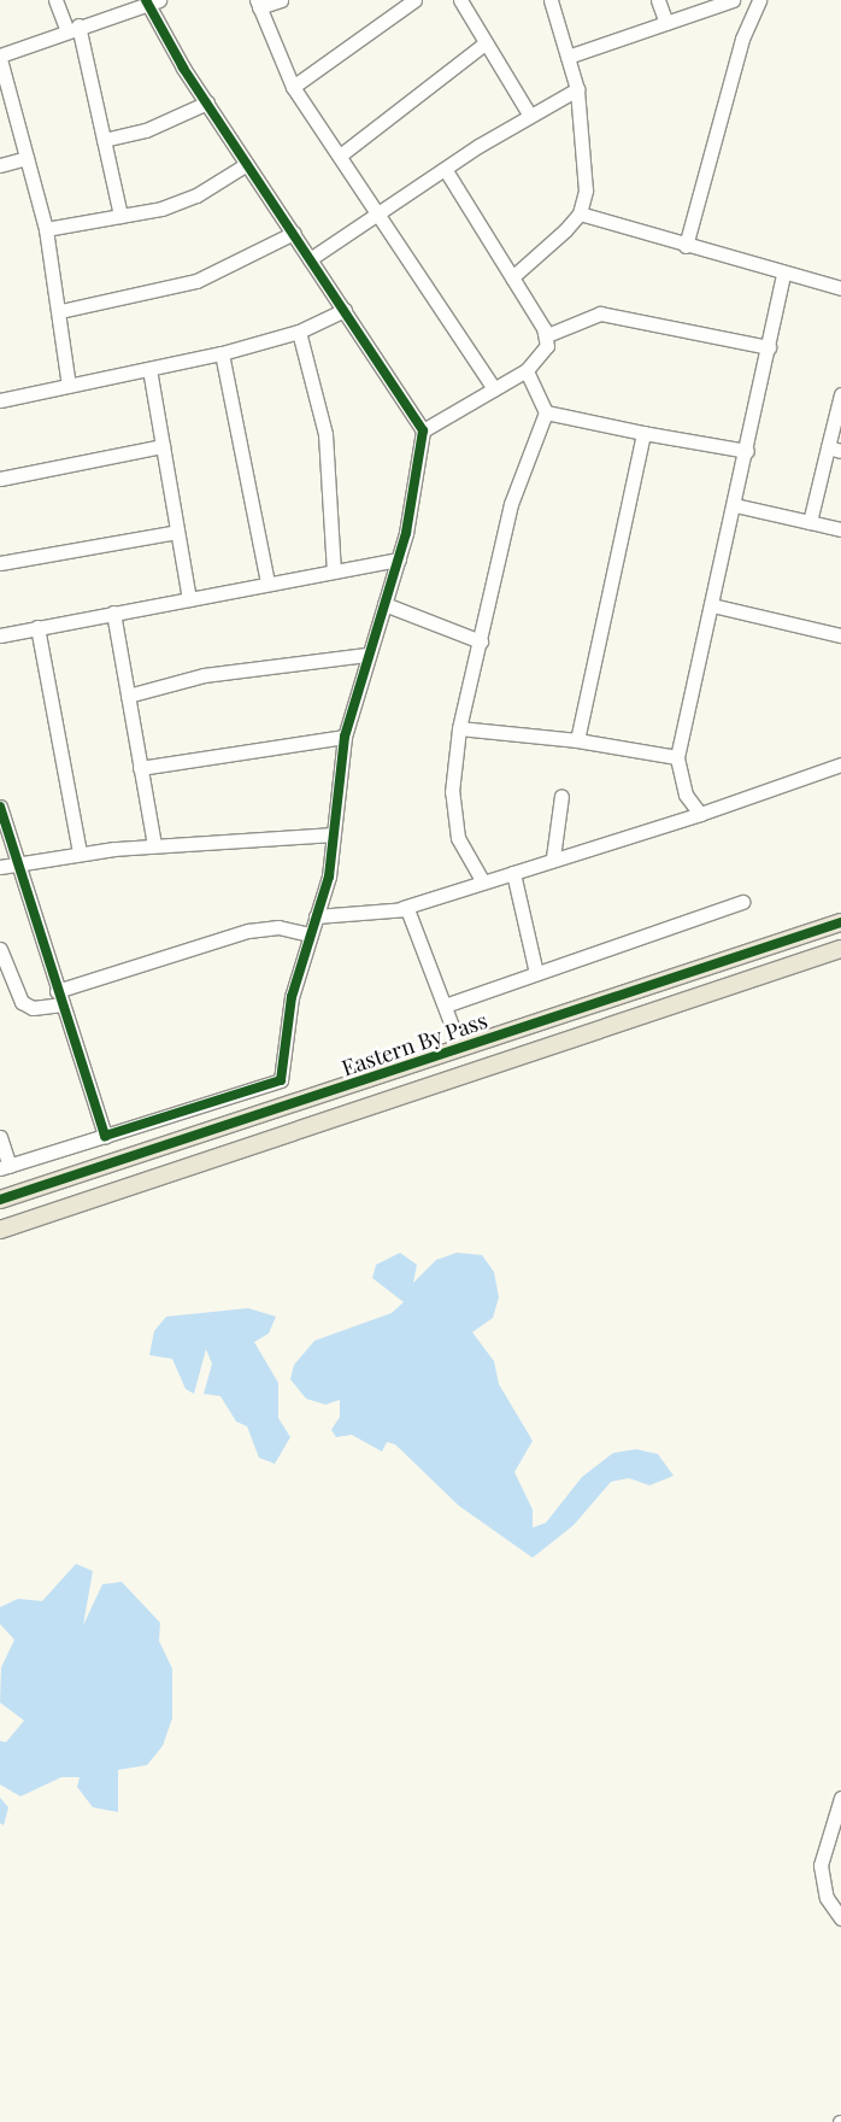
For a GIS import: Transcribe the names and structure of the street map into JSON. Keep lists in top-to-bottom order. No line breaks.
{"streets":{"main road":["Eastern By Pass"]}}
